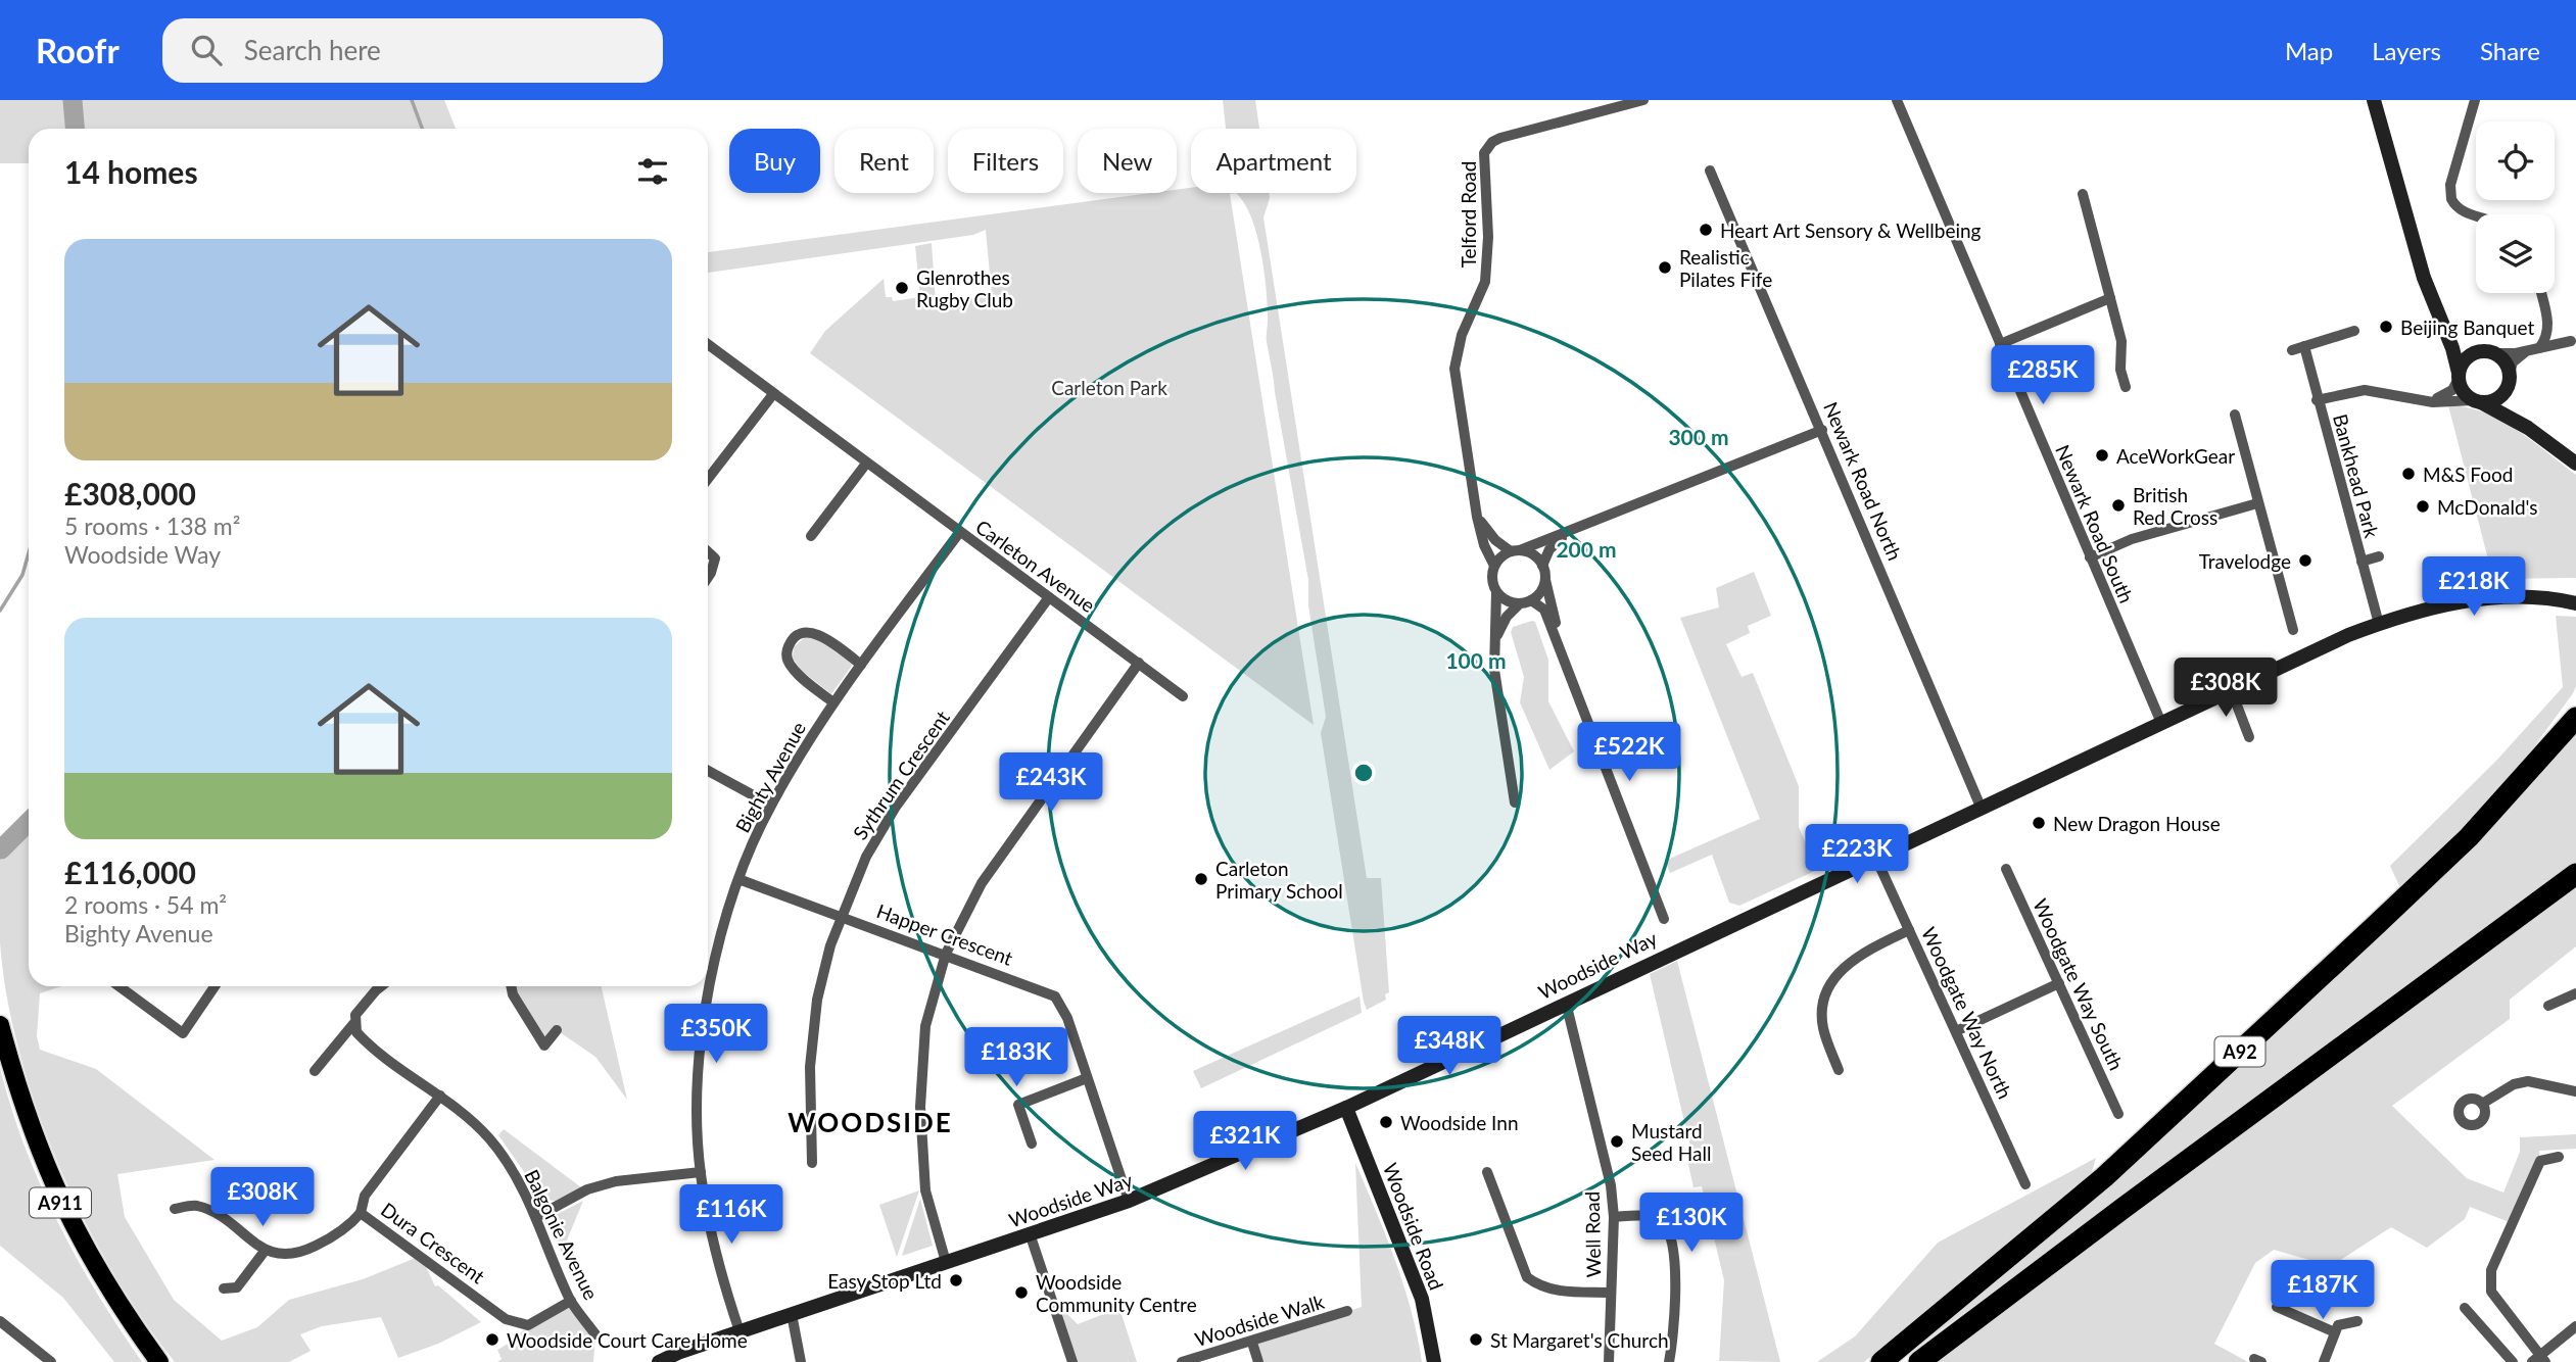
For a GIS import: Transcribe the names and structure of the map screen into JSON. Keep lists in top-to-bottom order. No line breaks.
{"streets":{"highway":["A92"],"main road":["A911"],"street":["Telford Road","Bankhead Park","Newark Road North","Newark Road South","Carleton Avenue","Sythrum Crescent","Bighty Avenue","Happer Crescent","Woodside Way","Woodgate Way South","Woodgate Way North","Woodside Road","Balgonie Avenue","Well Road","Dura Crescent","Woodside Walk"]},"crossings":[["Bankhead Park","Woodside Way"],["Newark Road North","Woodside Way"],["Newark Road South","Woodside Way"],["Carleton Avenue","Sythrum Crescent"],["Carleton Avenue","Bighty Avenue"],["Sythrum Crescent","Happer Crescent"],["Bighty Avenue","Happer Crescent"],["Bighty Avenue","Woodside Way"],["Happer Crescent","Woodside Way"],["Woodside Way","Woodgate Way North"],["Woodside Way","Woodside Road"],["Woodside Way","Well Road"],["Balgonie Avenue","Dura Crescent"]],"districts":["WOODSIDE"],"parks":["Carleton Park"],"places":["Heart Art Sensory & Wellbeing","Realistic Pilates Fife","Glenrothes Rugby Club","Beijing Banquet","AceWorkGear","M&S Food","British Red Cross","McDonald's","Travelodge","New Dragon House","Carleton Primary School","Woodside Inn","Mustard Seed Hall","Easy Stop Ltd","Woodside Community Centre","Woodside Court Care Home","St Margaret's Church"],"page":{"header":"Roofr","search":"Search here","nav":["Map","Layers","Share"],"chip":["Buy","Rent","Filters","New","Apartment"],"heading":"14 homes","list":[{"name":"£308,000","note":"5 rooms · 138 m² · Woodside Way"},{"name":"£116,000","note":"2 rooms · 54 m² · Bighty Avenue"}],"price":["£285K","£218K","£308K","£522K","£243K","£223K","£350K","£348K","£183K","£321K","£308K","£116K","£130K","£187K"]},"rings":["300 m","200 m","100 m"]}
